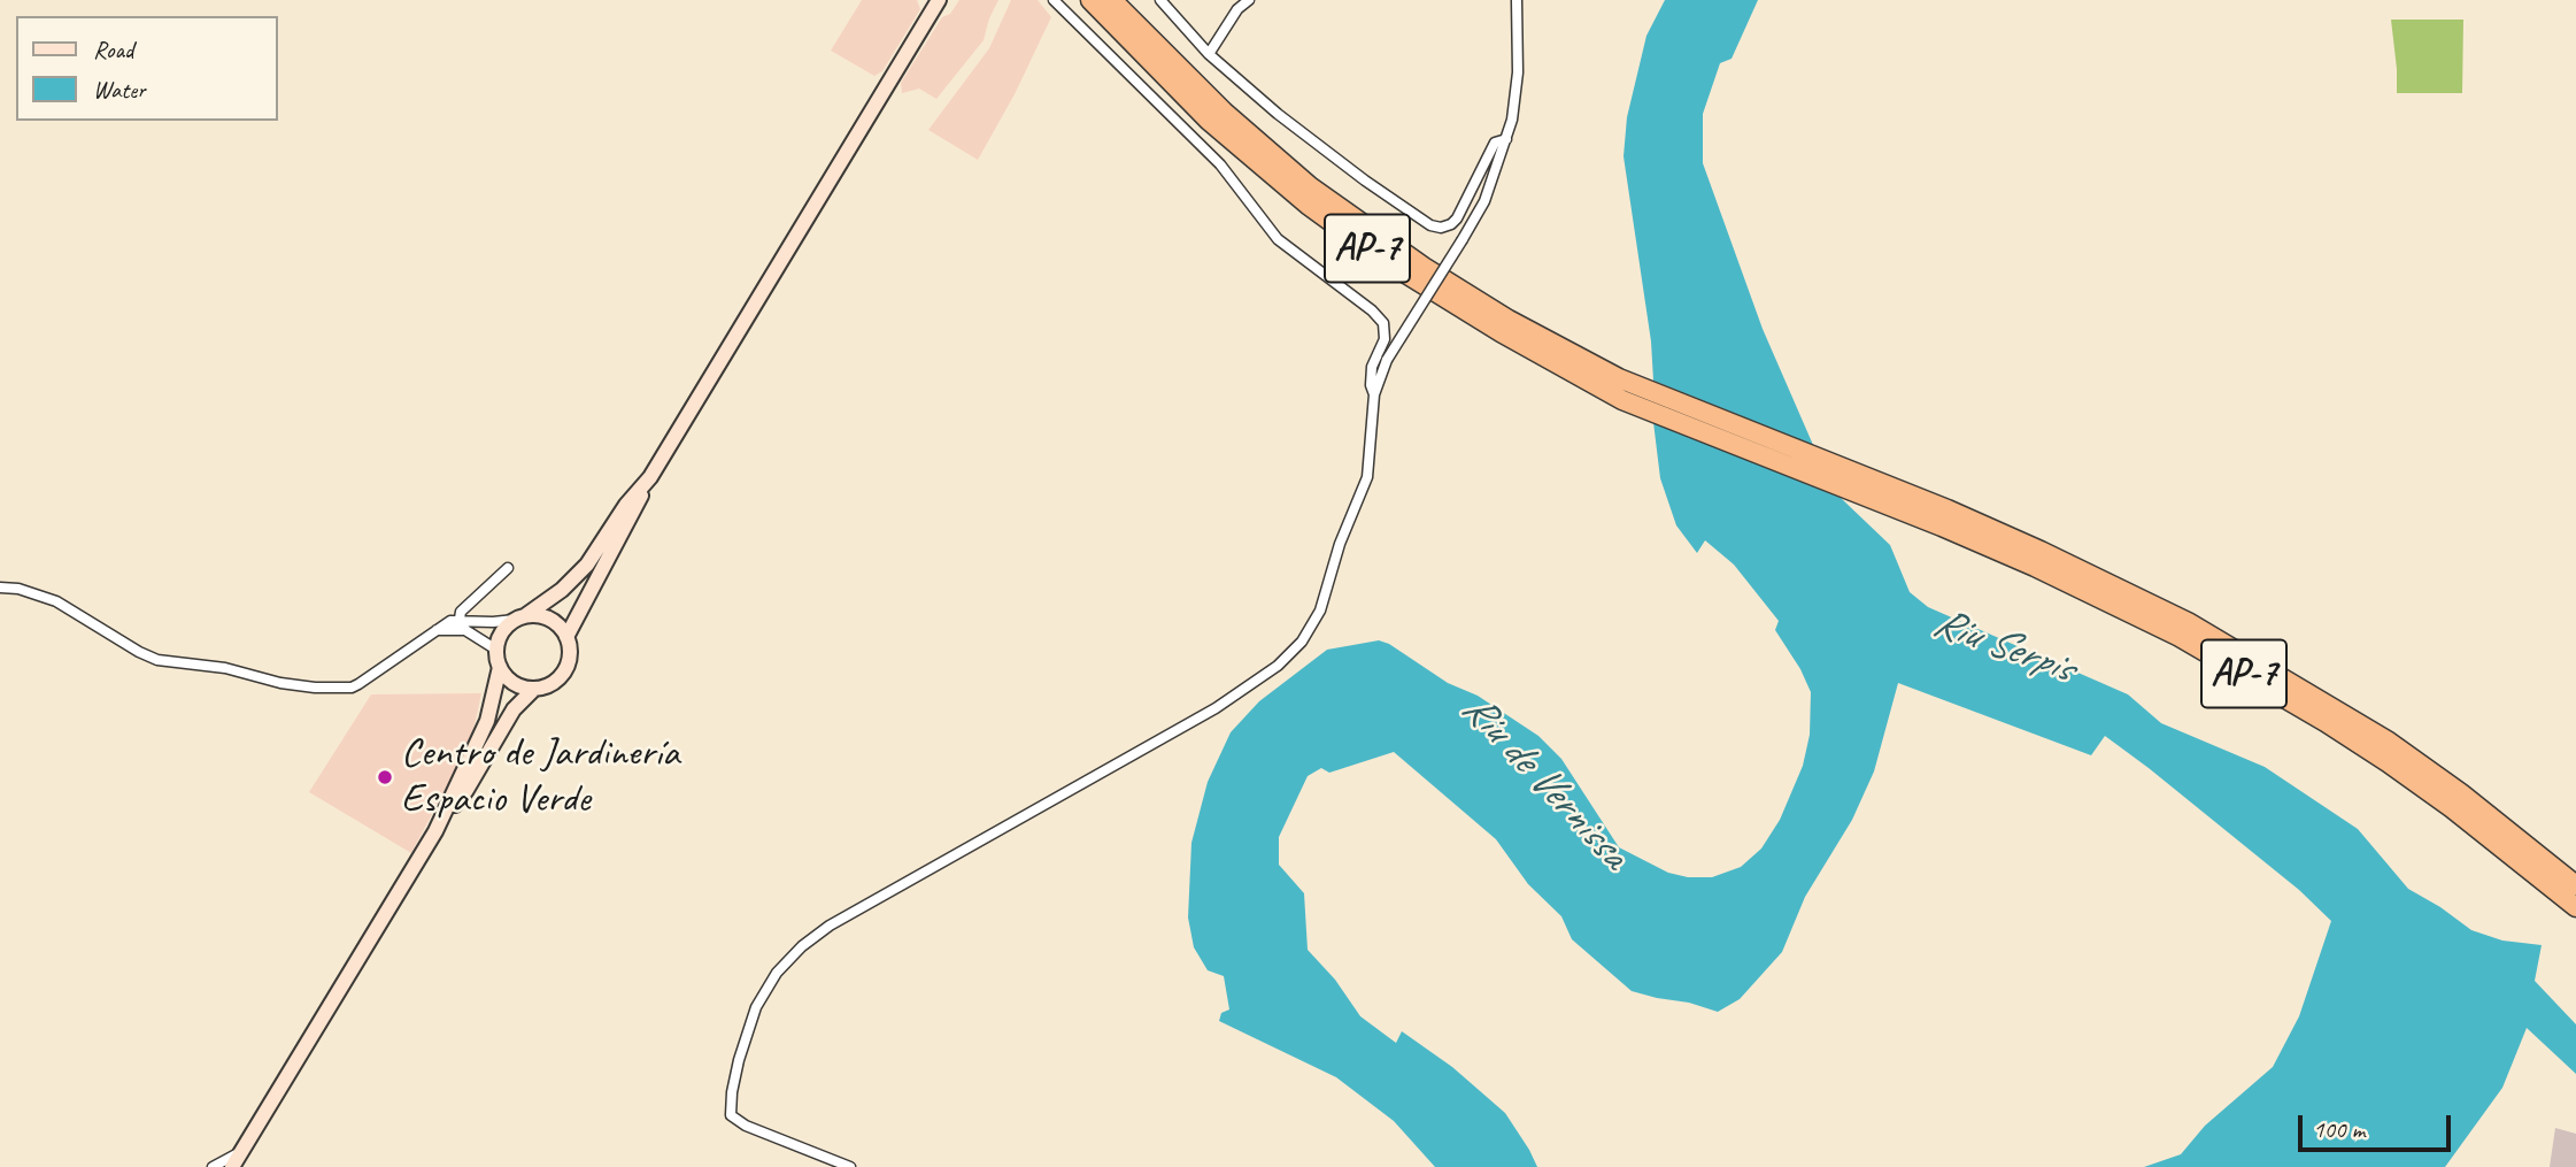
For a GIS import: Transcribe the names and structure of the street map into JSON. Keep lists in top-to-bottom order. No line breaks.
{"streets":{"highway":["AP-7"]},"water":["Riu Serpis","Riu de Vernissa"],"places":["Centro de Jardinería Espacio Verde"],"legend":["Road","Water"],"scale_bar":"100 m"}
